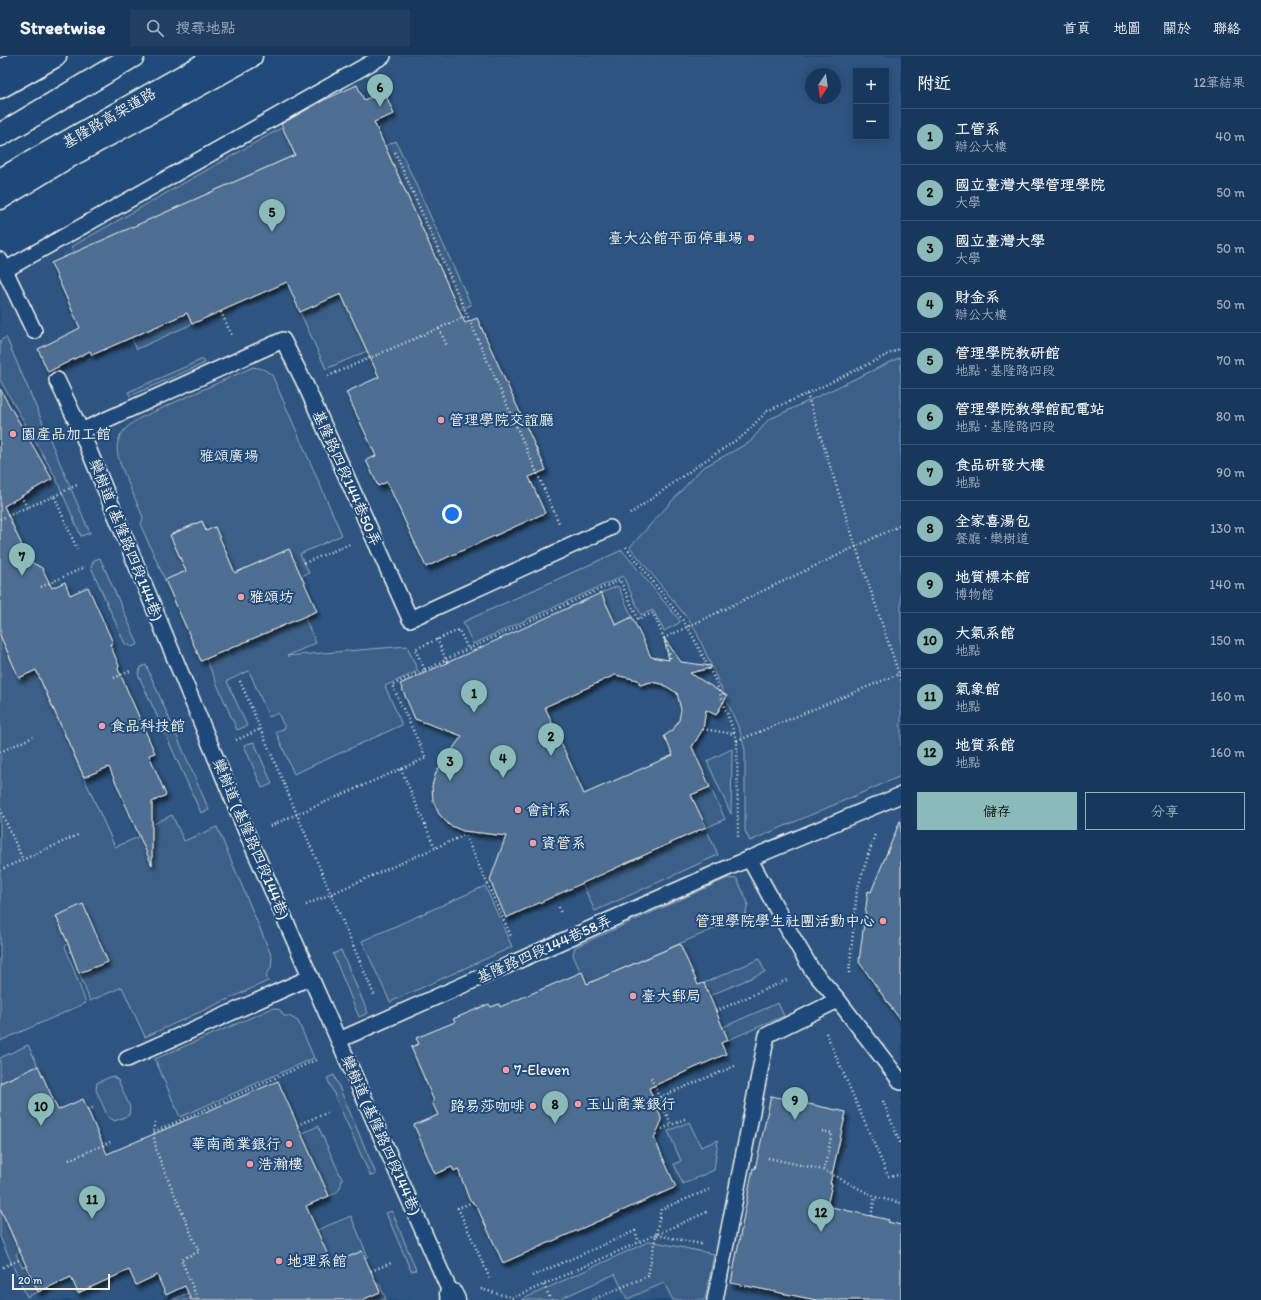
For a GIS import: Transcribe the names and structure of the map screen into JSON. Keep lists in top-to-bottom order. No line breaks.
{"streets":{"main road":["基隆路高架道路"],"lane":["基隆路四段144巷50弄","欒樹道 (基隆路四段144巷)","基隆路四段144巷58弄"]},"crossings":[["基隆路四段144巷50弄","欒樹道 (基隆路四段144巷)"],["欒樹道 (基隆路四段144巷)","基隆路四段144巷58弄"]],"parks":["雅頌廣場"],"places":["臺大公館平面停車場","管理學院交誼廳","園產品加工館","雅頌坊","食品科技館","會計系","資管系","管理學院學生社團活動中心","臺大郵局","7-Eleven","玉山商業銀行","路易莎咖啡","華南商業銀行","浩瀚樓","地理系館"],"scale_bar":"20 m","north":"bottom","page":{"header":"Streetwise","search":"搜尋地點","nav":["首頁","地圖","關於","聯絡"],"heading":["附近","12筆結果"],"map_buttons":["+","−"],"pins":["6","5","7","1","2","4","3","9","8","10","11","12"],"list":[{"mark":"1","name":"工管系","note":"辦公大樓","value":"40 m"},{"mark":"2","name":"國立臺灣大學管理學院","note":"大學","value":"50 m"},{"mark":"3","name":"國立臺灣大學","note":"大學","value":"50 m"},{"mark":"4","name":"財金系","note":"辦公大樓","value":"50 m"},{"mark":"5","name":"管理學院教研館","note":"地點 · 基隆路四段","value":"70 m"},{"mark":"6","name":"管理學院教學館配電站","note":"地點 · 基隆路四段","value":"80 m"},{"mark":"7","name":"食品研發大樓","note":"地點","value":"90 m"},{"mark":"8","name":"全家喜湯包","note":"餐廳 · 欒樹道","value":"130 m"},{"mark":"9","name":"地質標本館","note":"博物館","value":"140 m"},{"mark":"10","name":"大氣系館","note":"地點","value":"150 m"},{"mark":"11","name":"氣象館","note":"地點","value":"160 m"},{"mark":"12","name":"地質系館","note":"地點","value":"160 m"}],"buttons":["儲存","分享"],"scale":"20 m"}}
